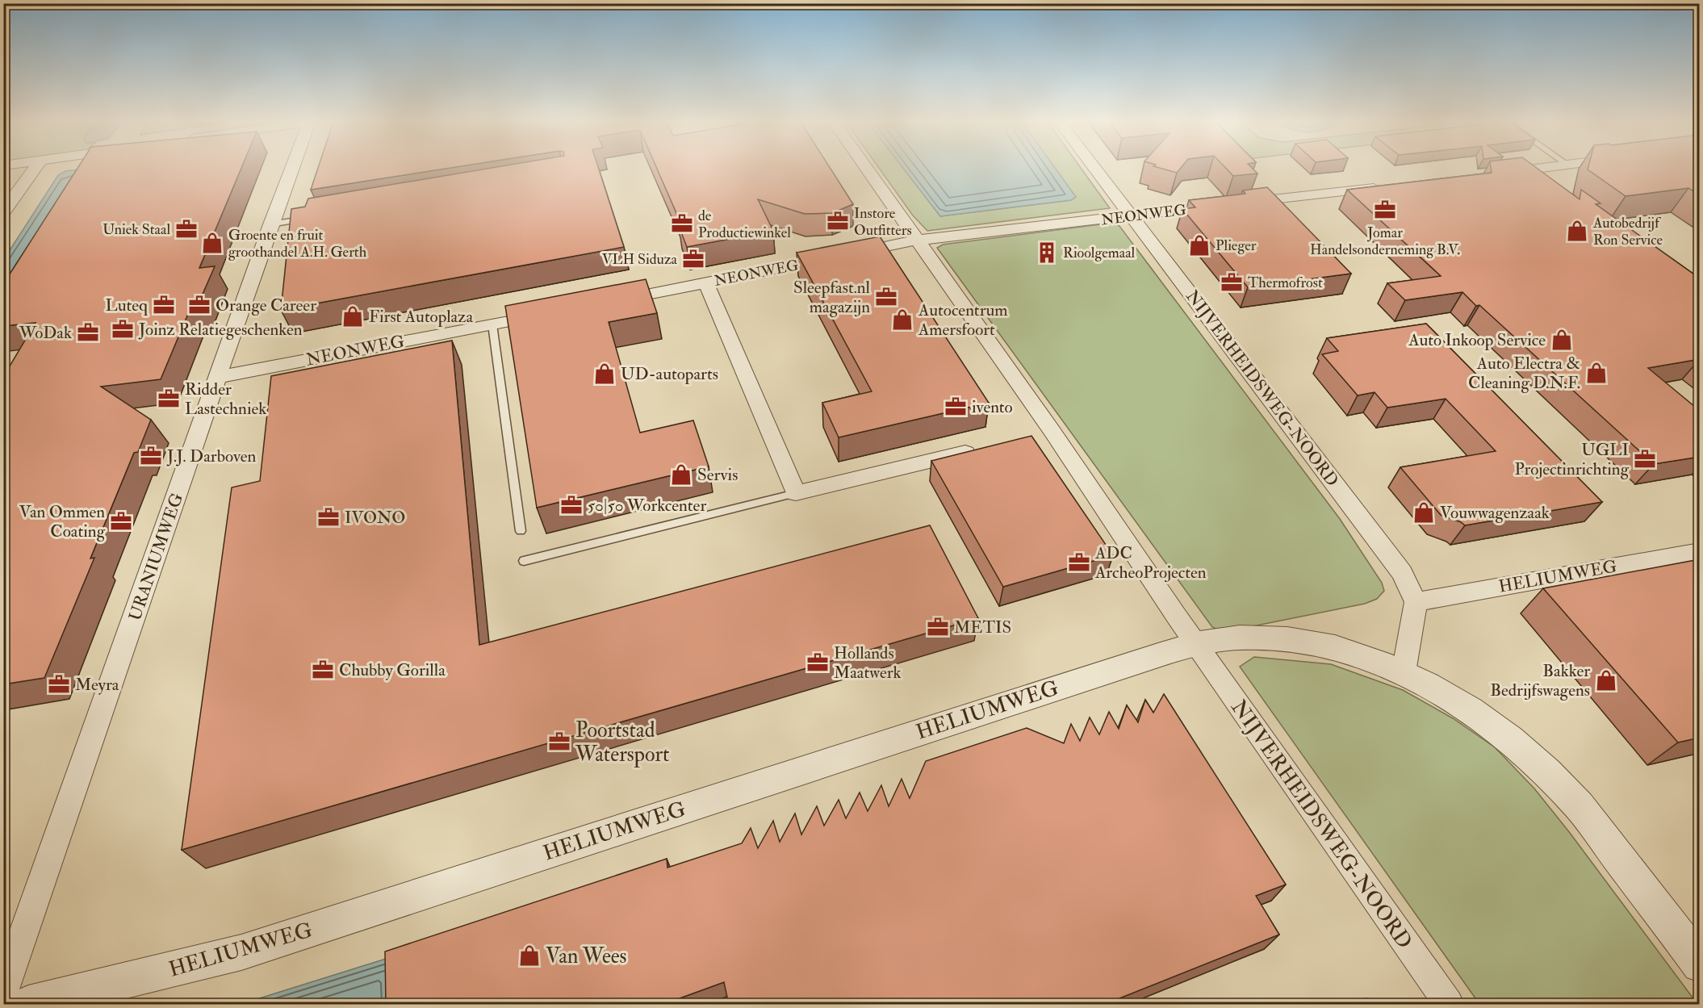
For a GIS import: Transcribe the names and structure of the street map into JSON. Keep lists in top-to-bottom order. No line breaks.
{"streets":{"street":["NEONWEG","NIJVERHEIDSWEG-NOORD","URANIUMWEG","HELIUMWEG"]},"crossings":[["NEONWEG","NIJVERHEIDSWEG-NOORD"],["NEONWEG","URANIUMWEG"],["NIJVERHEIDSWEG-NOORD","HELIUMWEG"]],"places":{"office":["Jomar Handelsonderneming B.V.","Instore Outfitters","de Productiewinkel","Uniek Staal","VLH Siduza","Thermofrost","Sleepfast.nl magazijn","Luteq","Orange Career","Joinz Relatiegeschenken","WoDak","Ridder Lastechniek","ivento","J.J. Darboven","UGLI Projectinrichting","50|50 Workcenter","IVONO","Van Ommen Coating","ADC ArcheoProjecten","METIS","Hollands Maatwerk","Chubby Gorilla","Meyra","Poortstad Watersport"],"shop":["Autobedrijf Ron Service","Groente en fruit groothandel A.H. Gerth","Plieger","First Autoplaza","Autocentrum Amersfoort","Auto Inkoop Service","Auto Electra & Cleaning D.N.F.","UD-autoparts","Servis","Vouwwagenzaak","Bakker Bedrijfswagens","Van Wees"],"building":["Rioolgemaal"]}}
